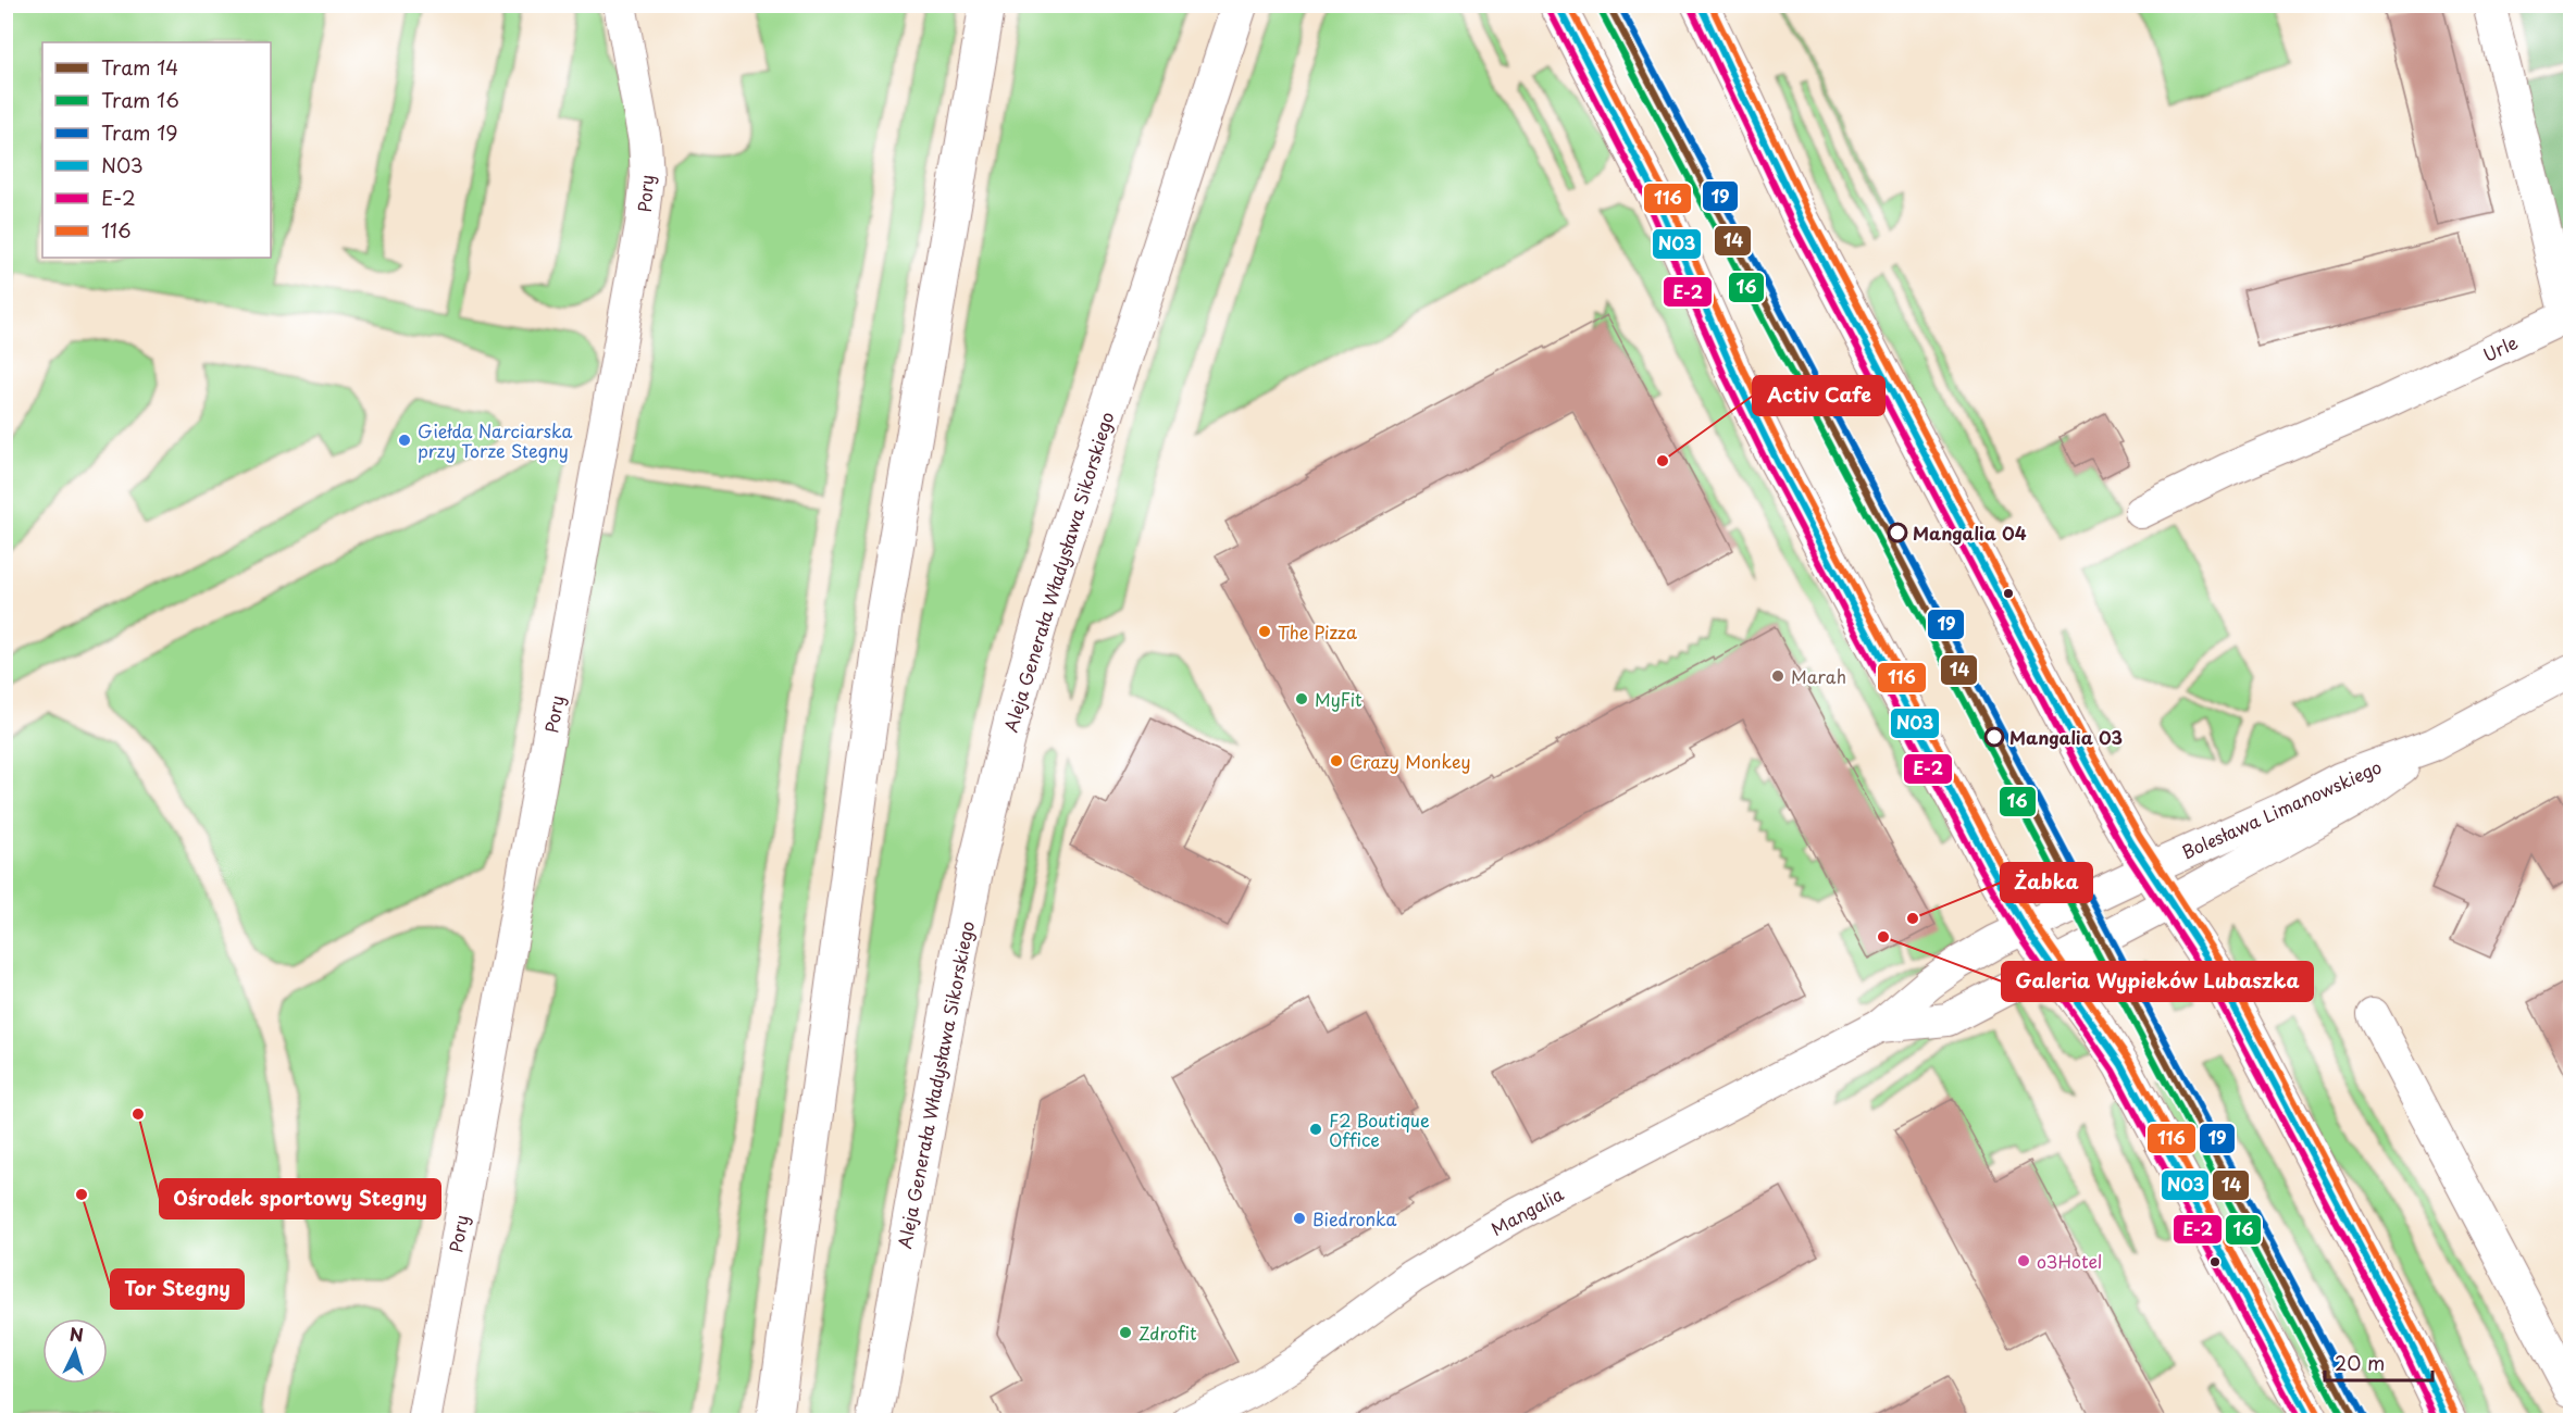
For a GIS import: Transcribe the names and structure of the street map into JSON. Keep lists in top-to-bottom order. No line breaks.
{"streets":{"main road":["Aleja Generała Władysława Sikorskiego"],"street":["Pory","Urle","Bolesława Limanowskiego","Mangalia"]},"crossings":[["Bolesława Limanowskiego","Mangalia"]],"places":["Giełda Narciarska przy Torze Stegny","Activ Cafe","Mangalia 04","The Pizza","Marah","MyFit","Mangalia 03","Crazy Monkey","Żabka","Galeria Wypieków Lubaszka","Ośrodek sportowy Stegny","F2 Boutique Office","Tor Stegny","Biedronka","o3Hotel","Zdrofit"],"lines":["tram line 14","tram line 19","transit line N03","transit line 116","tram line 16","transit line E-2"],"legend":["Tram 14","Tram 16","Tram 19","N03","E-2","116"],"scale_bar":"20 m","north":"top"}
